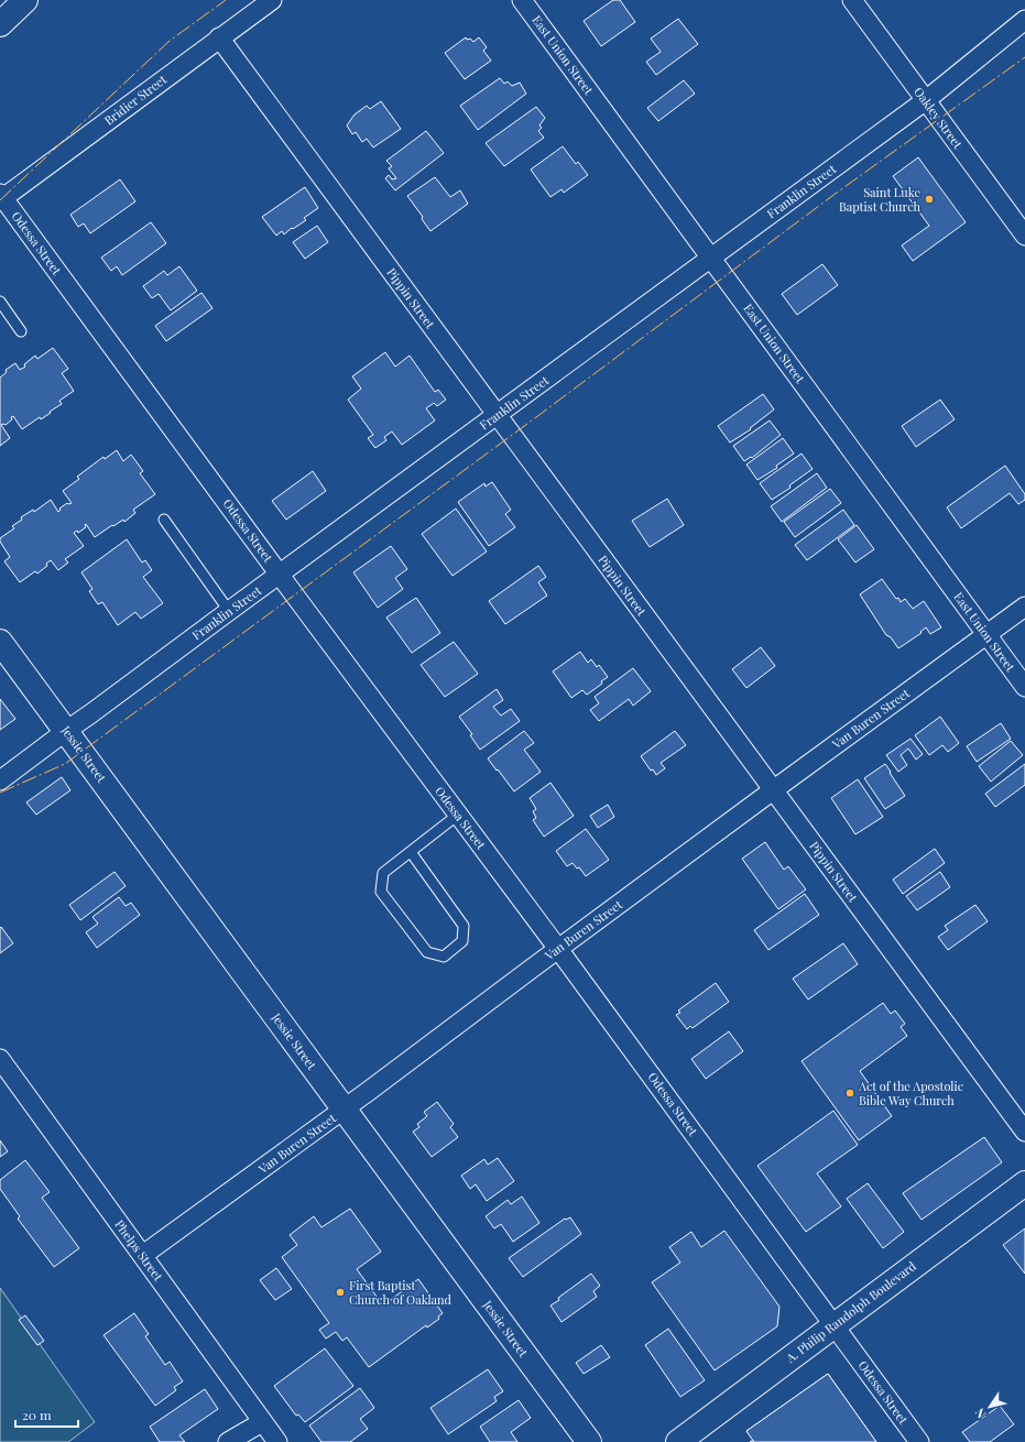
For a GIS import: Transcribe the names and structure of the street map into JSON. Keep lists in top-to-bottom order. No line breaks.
{"streets":{"main road":["Jessie Street","A. Philip Randolph Boulevard"],"street":["East Union Street","Bridier Street","Oakley Street","Franklin Street","Odessa Street","Pippin Street","Van Buren Street","Phelps Street"]},"crossings":[["East Union Street","Franklin Street"],["East Union Street","Van Buren Street"],["Bridier Street","Odessa Street"],["Bridier Street","Pippin Street"],["Oakley Street","Franklin Street"],["Franklin Street","Odessa Street"],["Franklin Street","Pippin Street"],["Franklin Street","Jessie Street"],["Odessa Street","Van Buren Street"],["Odessa Street","A. Philip Randolph Boulevard"],["Pippin Street","Van Buren Street"],["Van Buren Street","Jessie Street"],["Van Buren Street","Phelps Street"]],"places":["Saint Luke Baptist Church","Act of the Apostolic Bible Way Church","First Baptist Church of Oakland"],"scale_bar":"20 m","north":"bottom left"}
